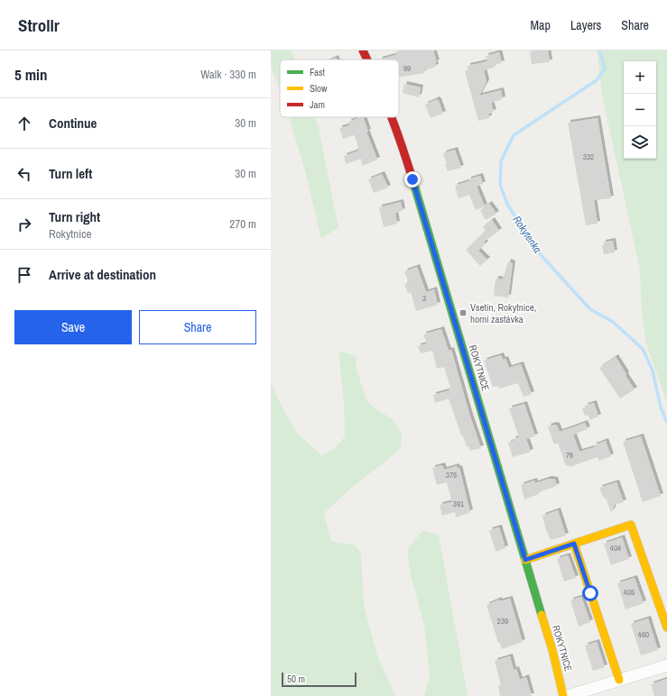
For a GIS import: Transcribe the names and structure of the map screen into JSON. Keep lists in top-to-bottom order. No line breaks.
{"streets":{"main road":["ROKYTNICE"]},"water":["Rokytenka"],"places":{"transit":["Vsetín, Rokytnice, horní zastávka"]},"house_numbers":["99","332","3","76","376","391","404","405","239","460"],"legend":["Fast","Slow","Jam"],"scale_bar":"50 m","page":{"header":"Strollr","nav":["Map","Layers","Share"],"heading":["5 min","Walk · 330 m"],"map_buttons":["+","−"],"list":[["Continue","30 m"],["Turn left","30 m"],["Turn right","Rokytnice","270 m"],"Arrive at destination"],"buttons":["Save","Share"],"scale":"50 m"}}
